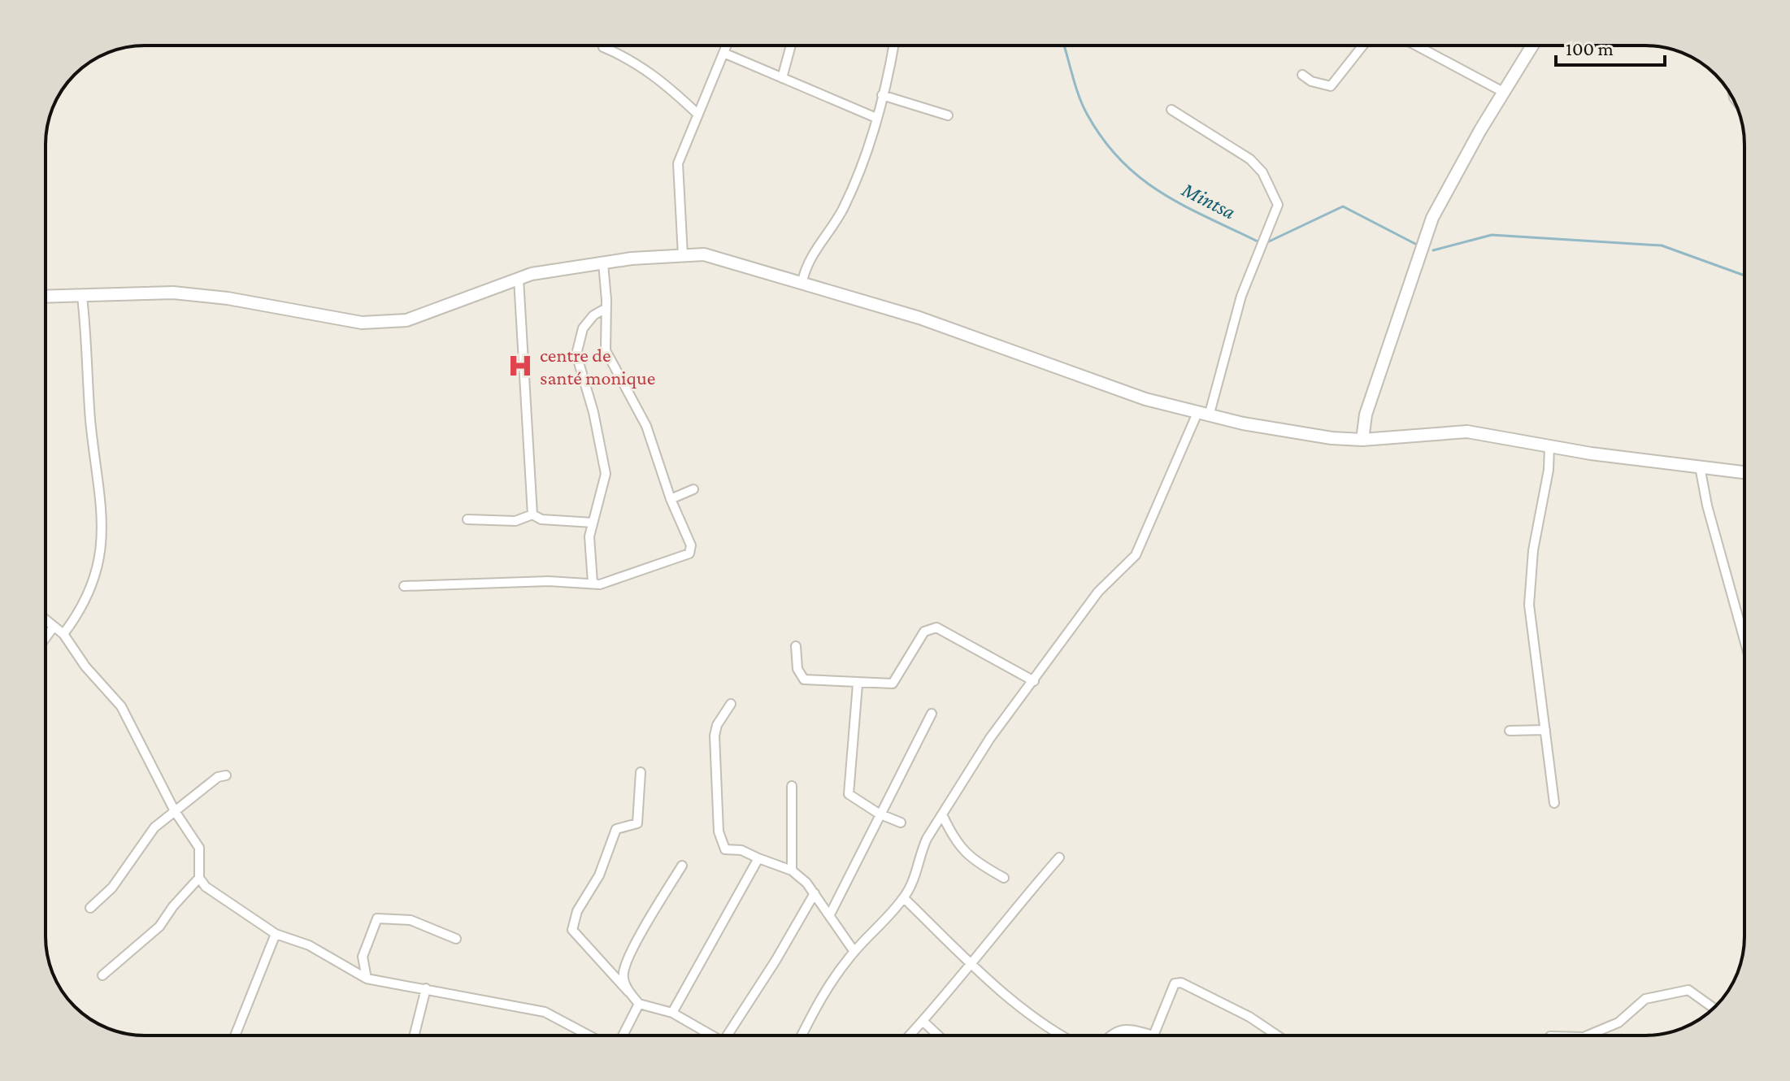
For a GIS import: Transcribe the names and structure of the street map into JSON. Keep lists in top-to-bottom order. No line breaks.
{"water":["Mintsa"],"places":{"hospital":["centre de santé monique"]},"scale_bar":"100 m"}
